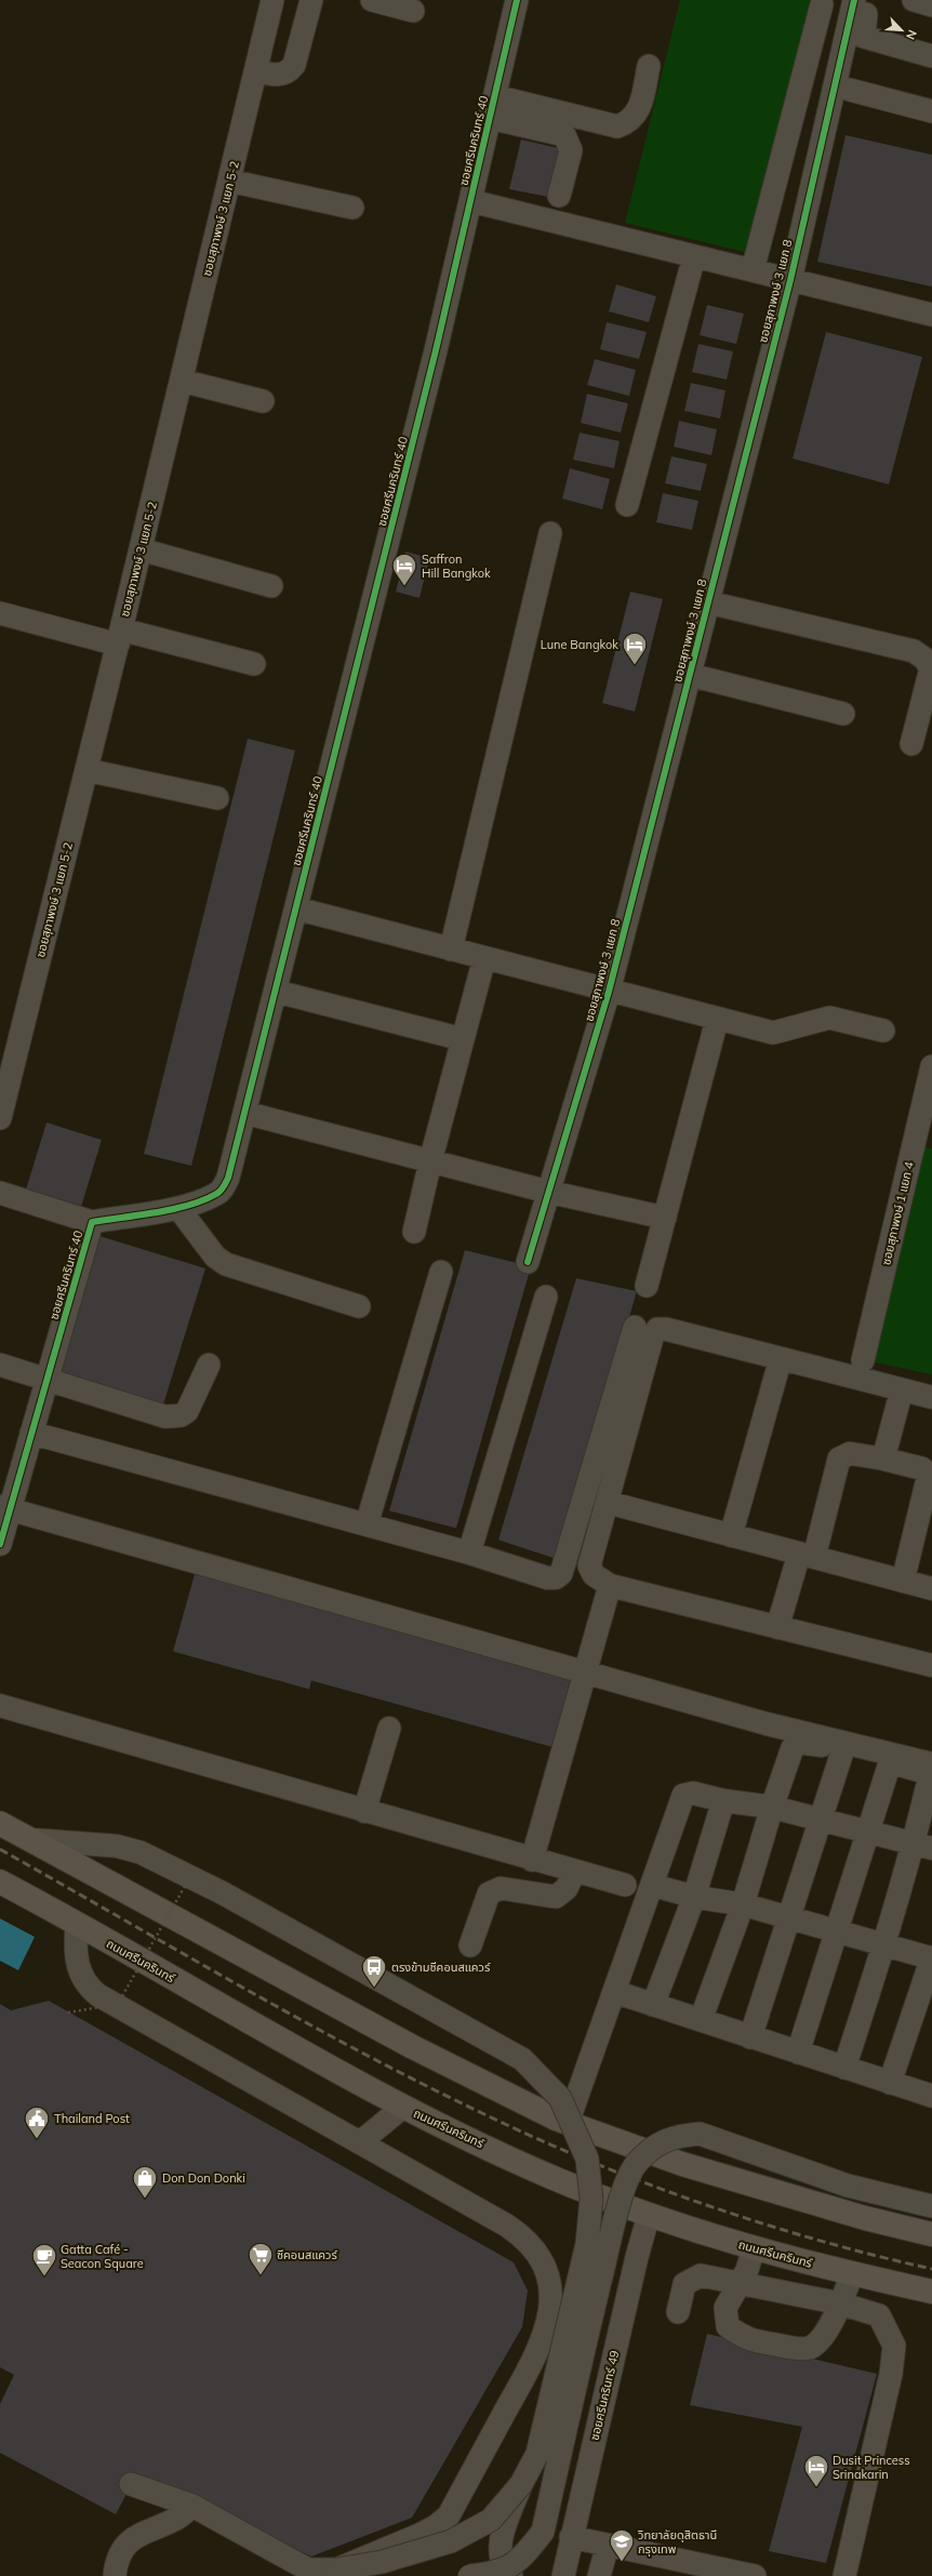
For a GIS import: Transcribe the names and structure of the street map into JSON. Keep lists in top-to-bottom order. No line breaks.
{"streets":{"main road":["ถนนศรีนครินทร์"],"street":["ซอยศรีนครินทร์ 40","ซอยสุภาพงษ์ 3 แยก 5-2","ซอยสุภาพงษ์ 3 แยก 8","ซอยสุภาพงษ์ 1 แยก 4","ซอยศรีนครินทร์ 49"]},"crossings":[["ถนนศรีนครินทร์","ซอยศรีนครินทร์ 49"]],"places":{"hotel":["Saffron Hill Bangkok","Lune Bangkok","Dusit Princess Srinakarin"],"bus stop":["ตรงข้ามซีคอนสแควร์"],"public building":["Thailand Post"],"shop":["Don Don Donki"],"supermarket":["ซีคอนสแควร์"],"cafe":["Gatta Café - Seacon Square"],"school or university":["วิทยาลัยดุสิตธานี กรุงเทพ"]},"north":"bottom right"}
